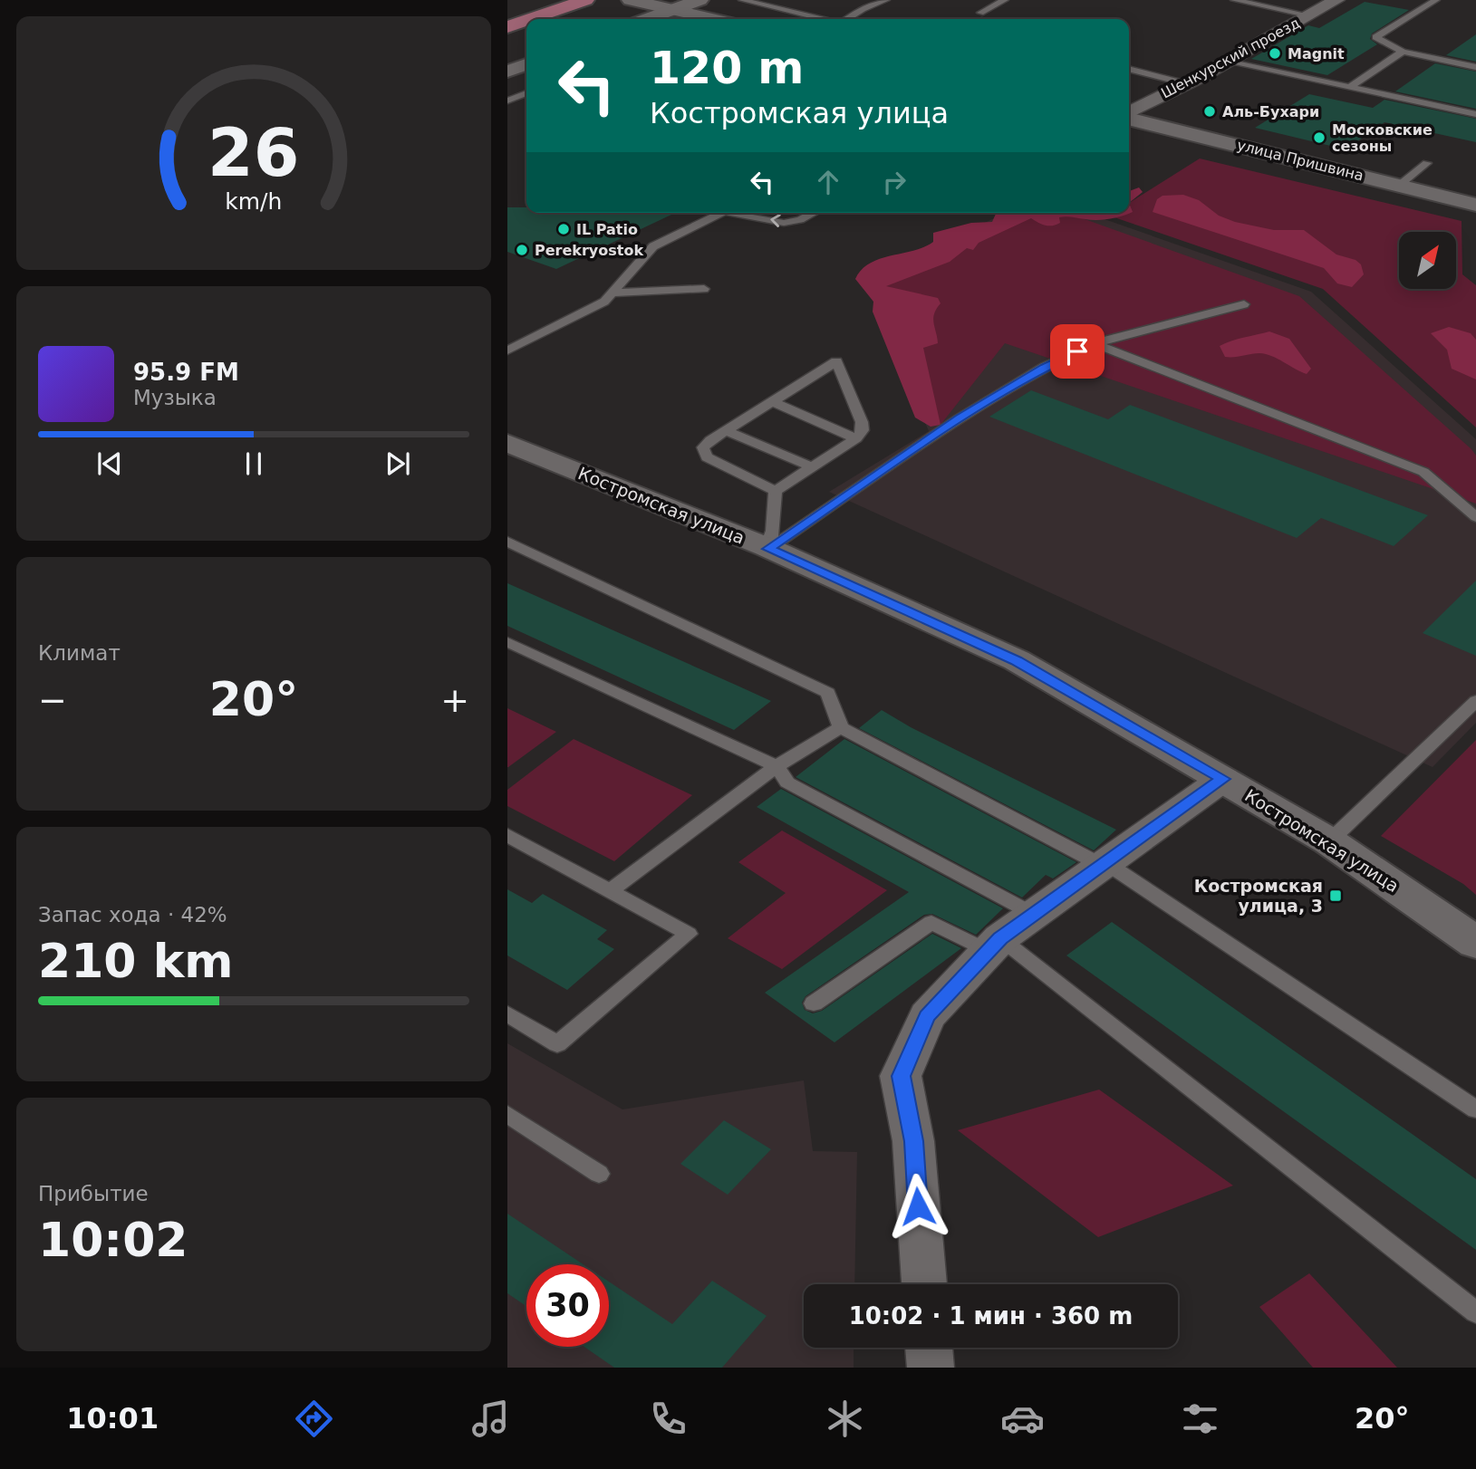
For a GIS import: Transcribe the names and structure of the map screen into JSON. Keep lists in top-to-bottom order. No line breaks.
{"streets":{"street":["Шенкурский проезд","улица Пришвина","Костромская улица"]},"places":{"other":["Magnit","Аль-Бухари","Московские сезоны","IL Patio","Perekryostok"],"transit":["Костромская улица, 3"]},"north":"top right","page":{"turn":["120 m","Костромская улица"],"song":["95.9 FM","Музыка"],"tile":["Климат",["Запас хода · 42%","210 km"],["Прибытие","10:02"]],"heat":["−","20°","+"],"limit":"30","trip":"10:02 · 1 мин · 360 m","tabs":["10:01","20°"],"gauge":["26","km/h"]}}
